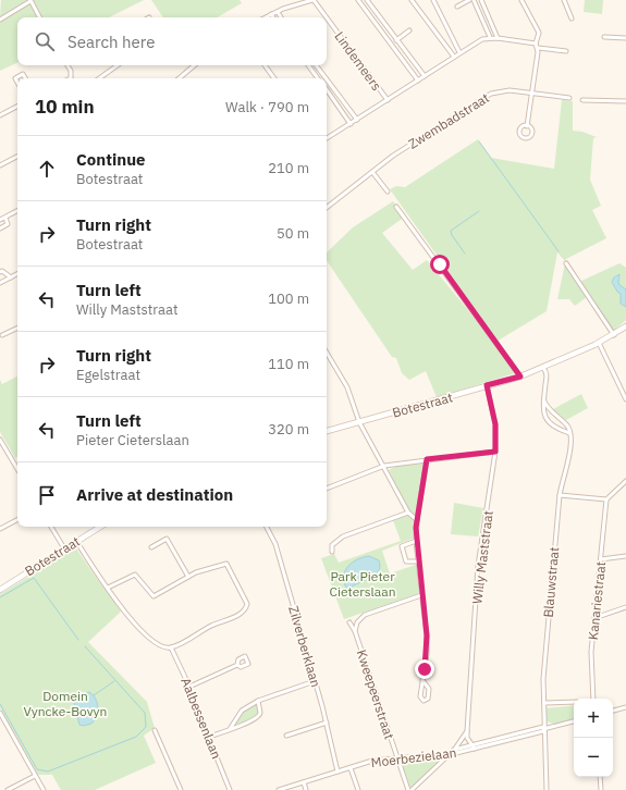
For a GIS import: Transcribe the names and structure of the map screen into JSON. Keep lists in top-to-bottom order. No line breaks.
{"streets":{"street":["Lindemeers","Zwembadstraat","Botestraat","Willy Maststraat","Blauwstraat","Kanariestraat","Zilverberklaan","Kweepeerstraat","Aalbessenlaan","Moerbezielaan"]},"crossings":[["Botestraat","Willy Maststraat"],["Willy Maststraat","Kweepeerstraat"],["Willy Maststraat","Moerbezielaan"],["Blauwstraat","Moerbezielaan"],["Zilverberklaan","Moerbezielaan"],["Kweepeerstraat","Moerbezielaan"]],"parks":["Park Pieter Cieterslaan","Domein Vyncke-Bovyn"],"page":{"search":"Search here","heading":["10 min","Walk · 790 m"],"list":[["Continue","Botestraat","210 m"],["Turn right","Botestraat","50 m"],["Turn left","Willy Maststraat","100 m"],["Turn right","Egelstraat","110 m"],["Turn left","Pieter Cieterslaan","320 m"],"Arrive at destination"],"map_buttons":["+","−"]}}
